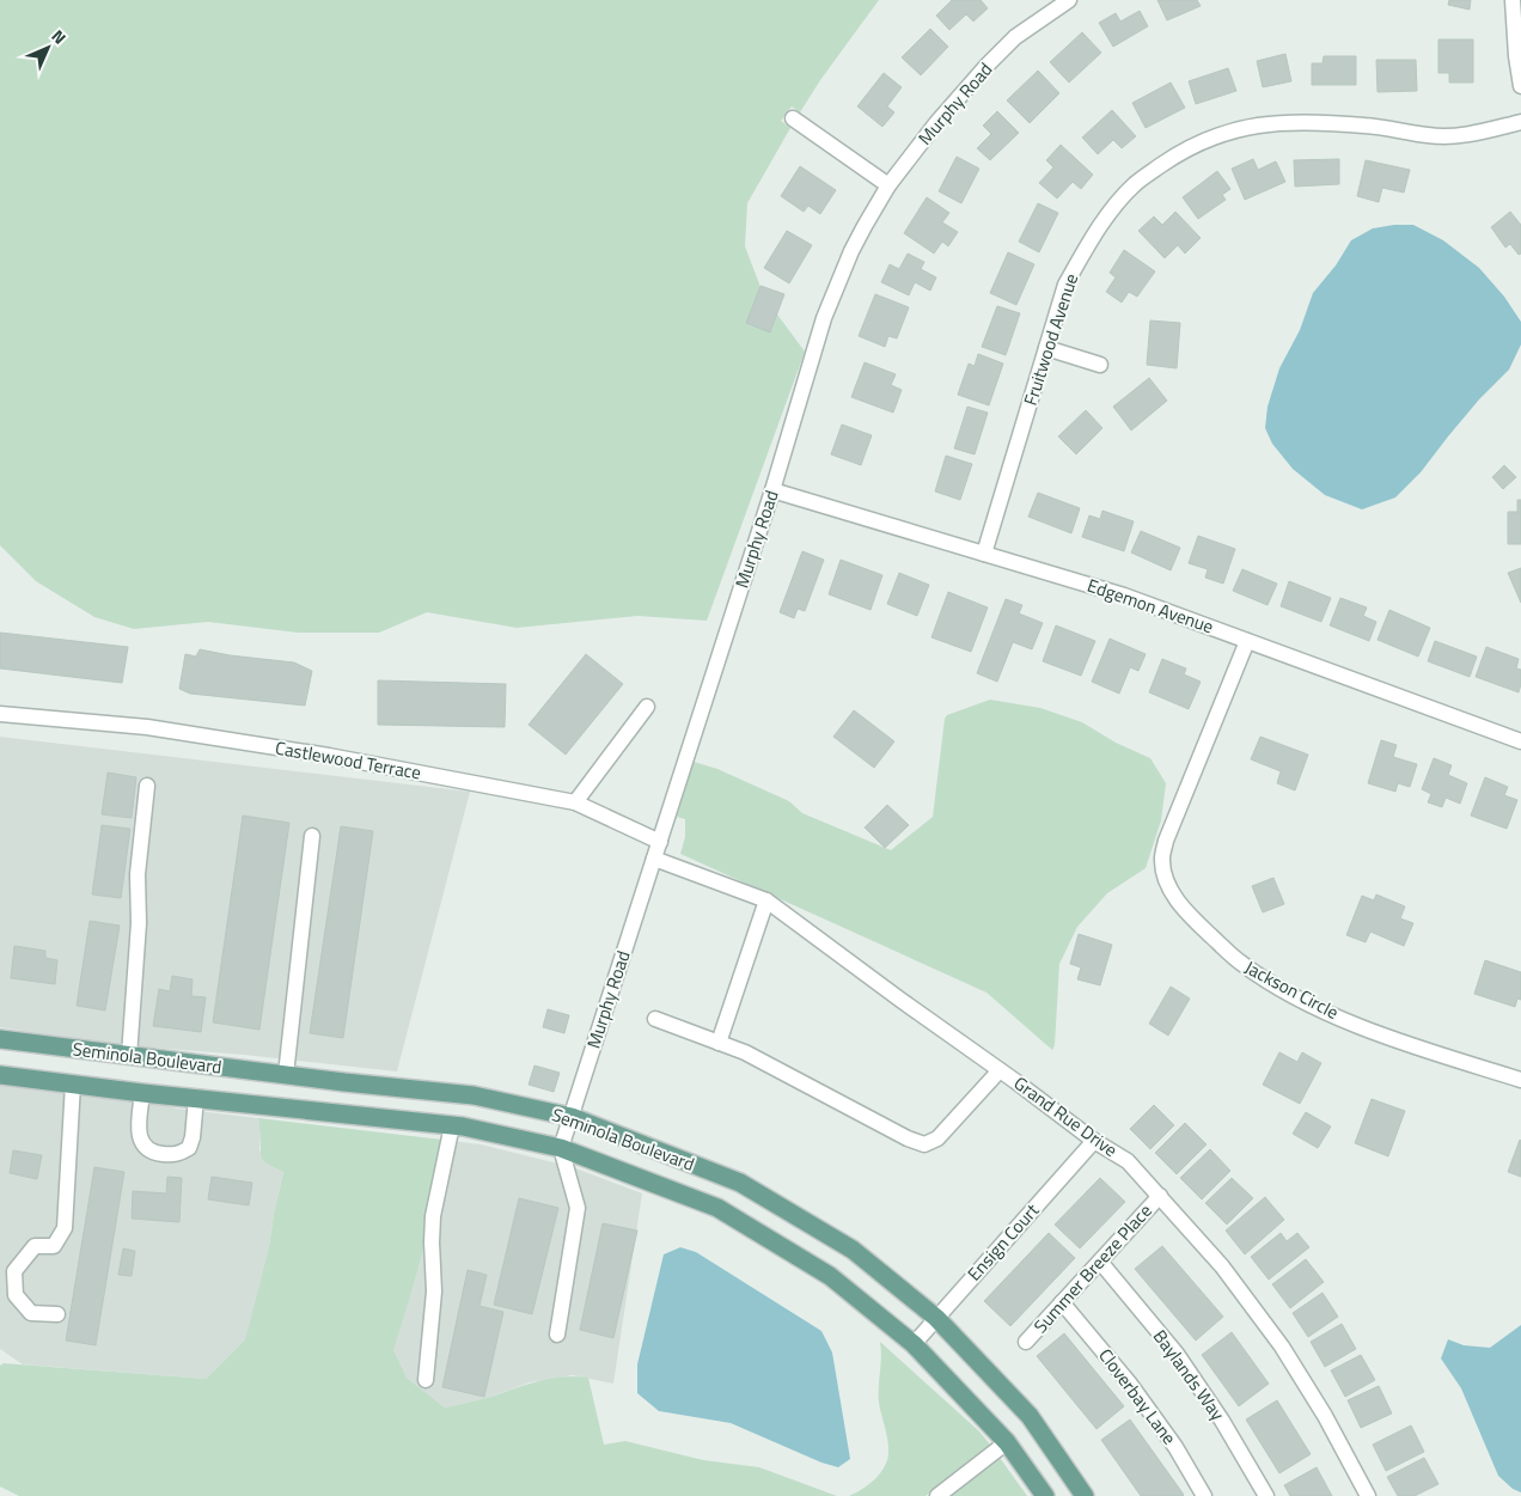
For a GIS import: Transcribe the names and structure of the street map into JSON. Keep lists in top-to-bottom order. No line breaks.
{"streets":{"main road":["Seminola Boulevard"],"street":["Murphy Road","Fruitwood Avenue","Edgemon Avenue","Castlewood Terrace","Jackson Circle","Grand Rue Drive","Ensign Court","Summer Breeze Place","Baylands Way","Cloverbay Lane"]},"crossings":[["Murphy Road","Edgemon Avenue"],["Murphy Road","Castlewood Terrace"],["Murphy Road","Seminola Boulevard"],["Murphy Road","Grand Rue Drive"],["Fruitwood Avenue","Edgemon Avenue"],["Edgemon Avenue","Jackson Circle"],["Seminola Boulevard","Ensign Court"],["Grand Rue Drive","Ensign Court"],["Grand Rue Drive","Summer Breeze Place"],["Summer Breeze Place","Baylands Way"],["Summer Breeze Place","Cloverbay Lane"]],"north":"top right"}
